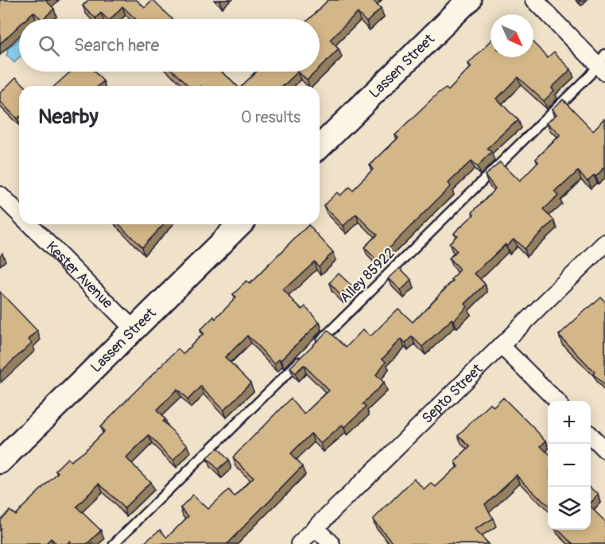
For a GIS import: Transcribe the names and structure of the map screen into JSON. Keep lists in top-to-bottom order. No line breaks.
{"streets":{"main road":["Lassen Street"],"street":["Kester Avenue","Septo Street"],"lane":["Alley 85922"]},"crossings":[["Lassen Street","Kester Avenue"]],"north":"bottom right","page":{"search":"Search here","heading":["Nearby","0 results"],"map_buttons":["+","−"]}}
